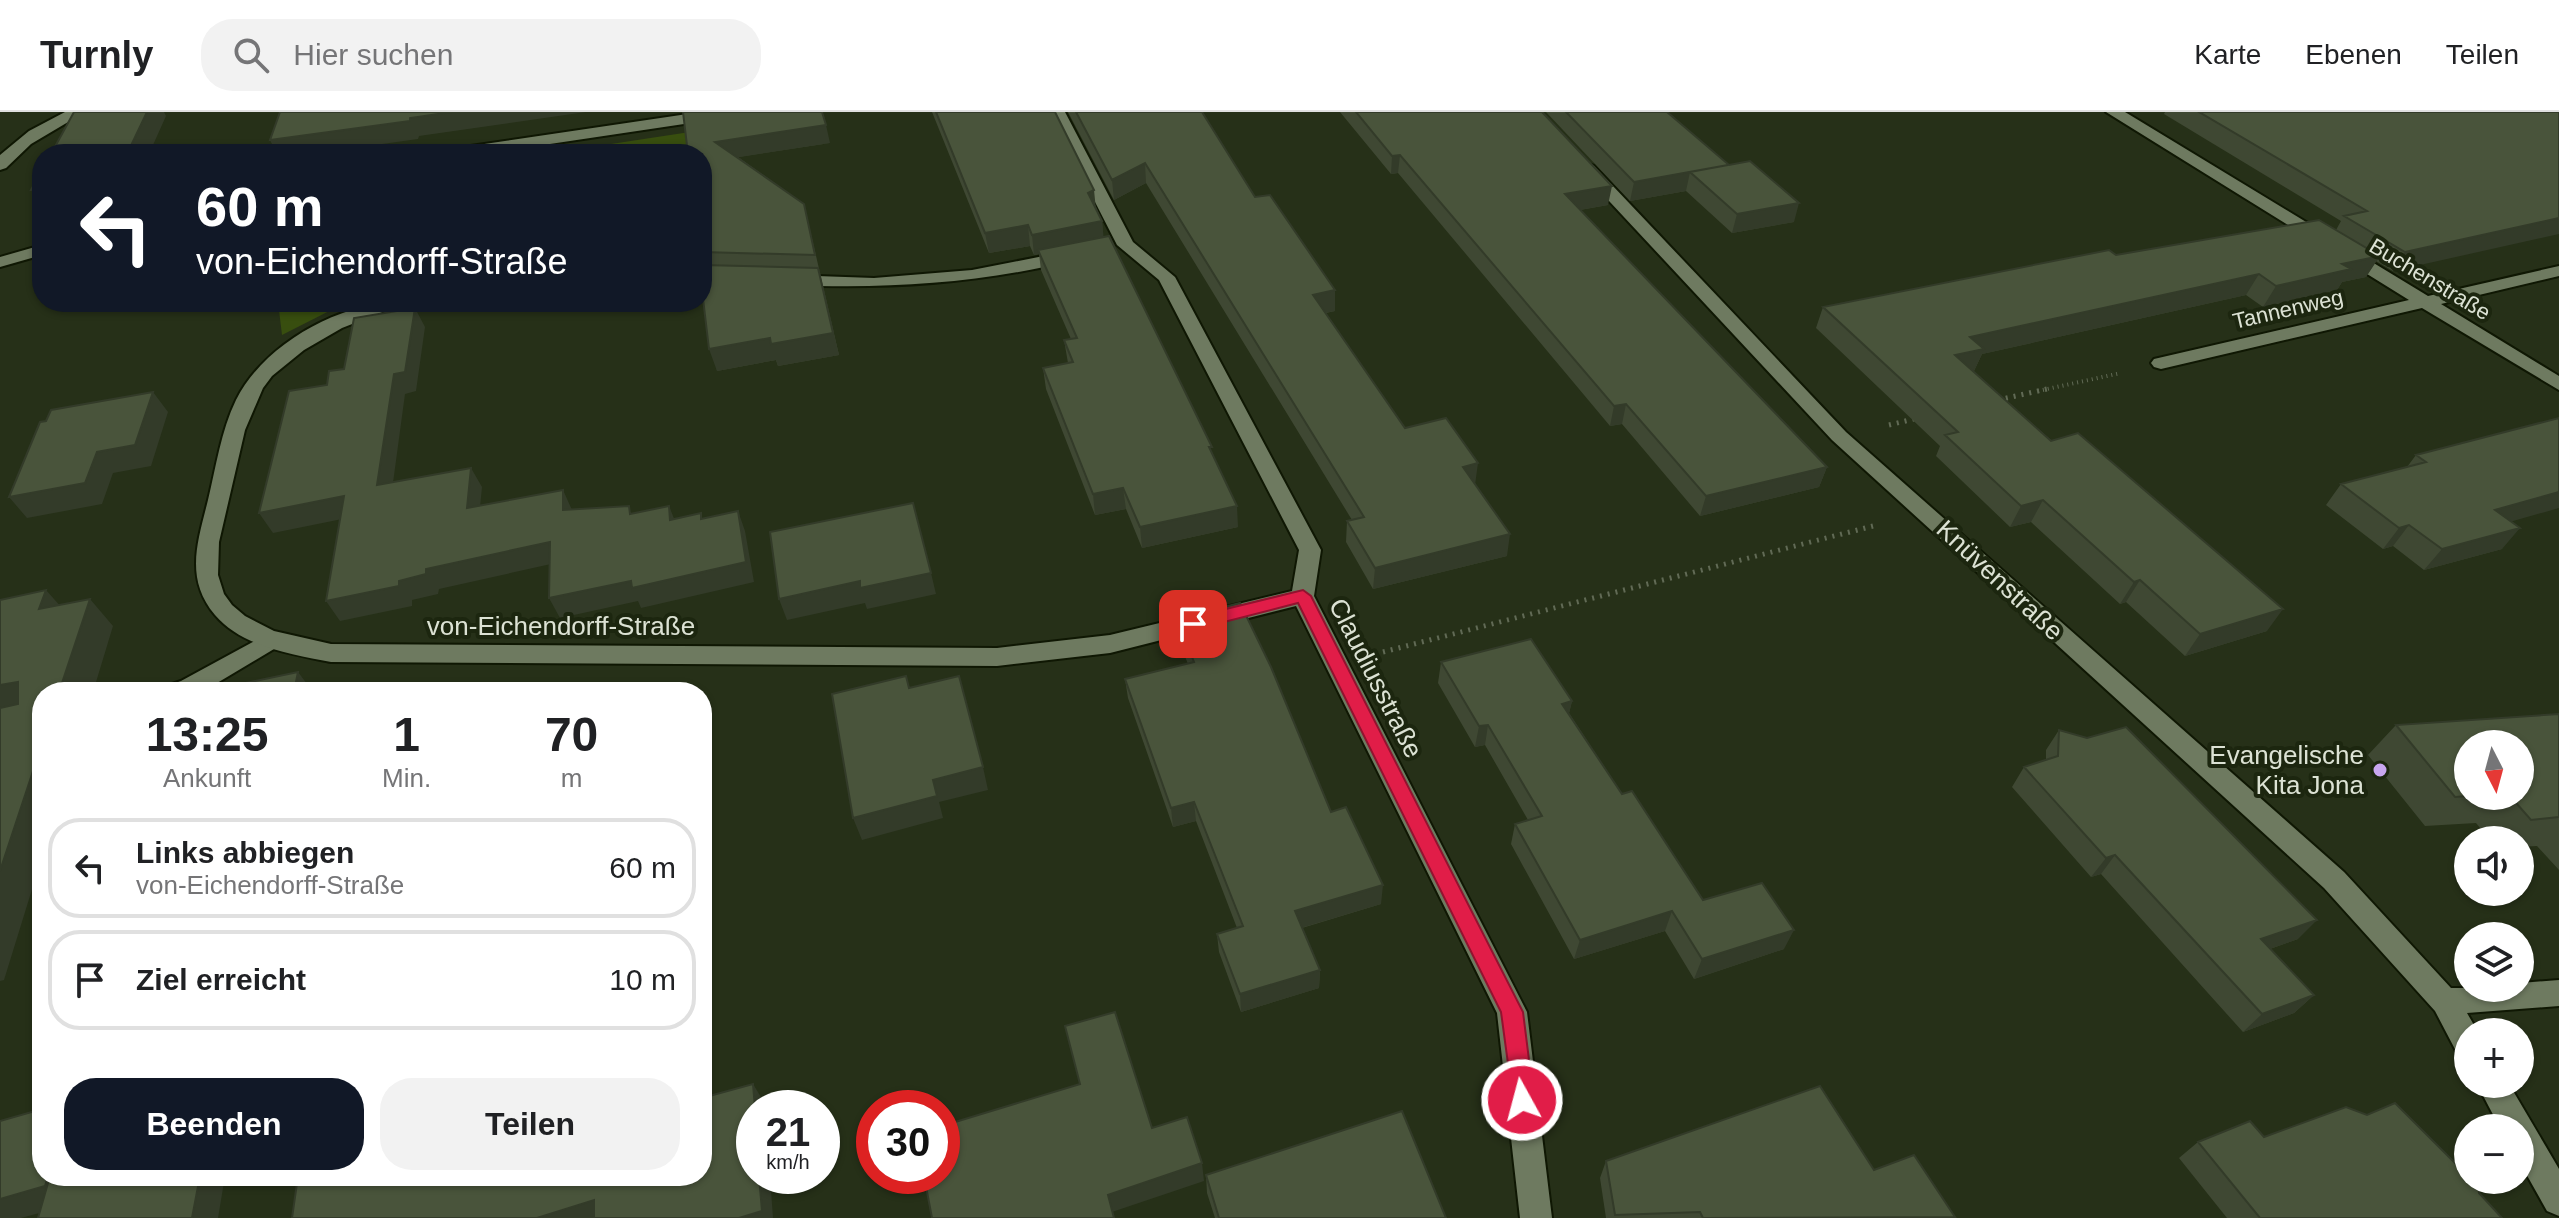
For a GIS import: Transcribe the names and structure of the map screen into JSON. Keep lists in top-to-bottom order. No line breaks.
{"streets":{"street":["Buchenstraße","Tannenweg","Knüvenstraße","von-Eichendorff-Straße","Claudiusstraße"]},"crossings":[["Buchenstraße","Tannenweg"],["von-Eichendorff-Straße","Claudiusstraße"]],"places":["Evangelische Kita Jona"],"north":"bottom","page":{"header":"Turnly","search":"Hier suchen","nav":["Karte","Ebenen","Teilen"],"turn":["60 m","von-Eichendorff-Straße"],"eta":["13:25","Ankunft","1","Min.","70","m"],"map_buttons":["+","−"],"list":[{"name":"Links abbiegen","note":"von-Eichendorff-Straße","value":"60 m"},{"name":"Ziel erreicht","value":"10 m"}],"buttons":["Beenden","Teilen"],"speed":"21 km/h","limit":"30"}}
